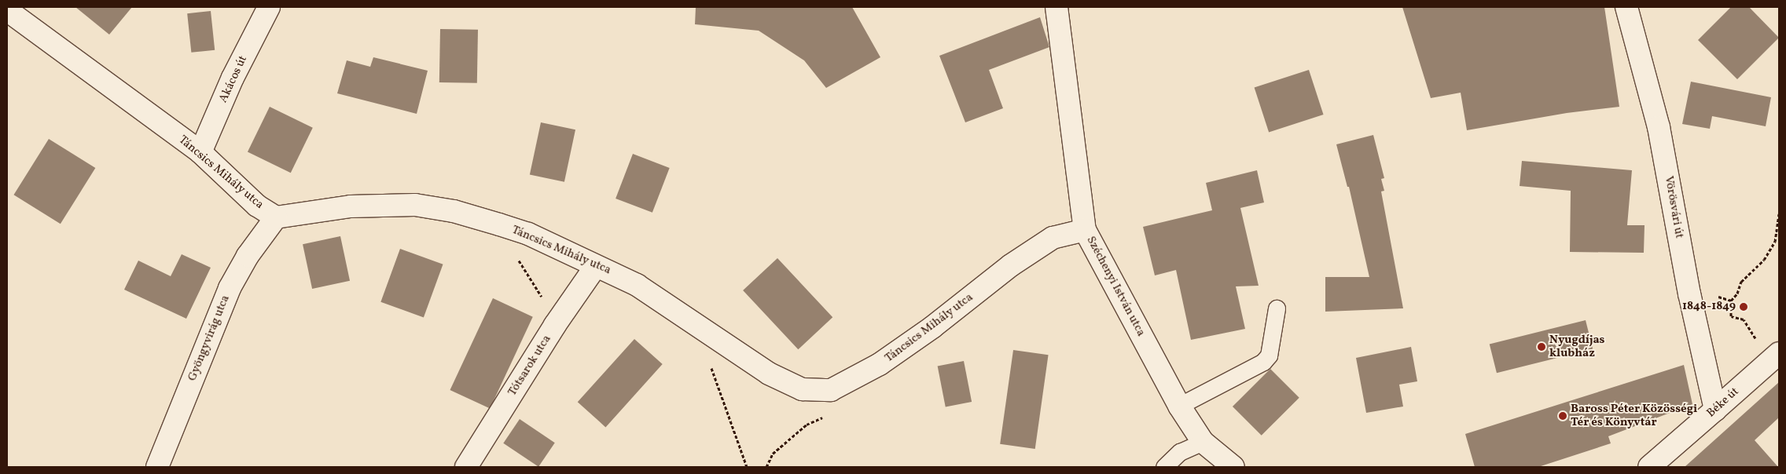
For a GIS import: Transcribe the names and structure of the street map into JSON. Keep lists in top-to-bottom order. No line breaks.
{"streets":{"street":["Akácos út","Táncsics Mihály utca","Vörösvári út","Széchenyi István utca","Gyöngyvirág utca","Tótsarok utca","Béke út"]},"crossings":[["Akácos út","Táncsics Mihály utca"],["Táncsics Mihály utca","Széchenyi István utca"],["Táncsics Mihály utca","Gyöngyvirág utca"],["Táncsics Mihály utca","Tótsarok utca"],["Vörösvári út","Béke út"]],"places":["1848-1849","Nyugdíjas klubház","Baross Péter Közösségi Tér és Könyvtár"]}
